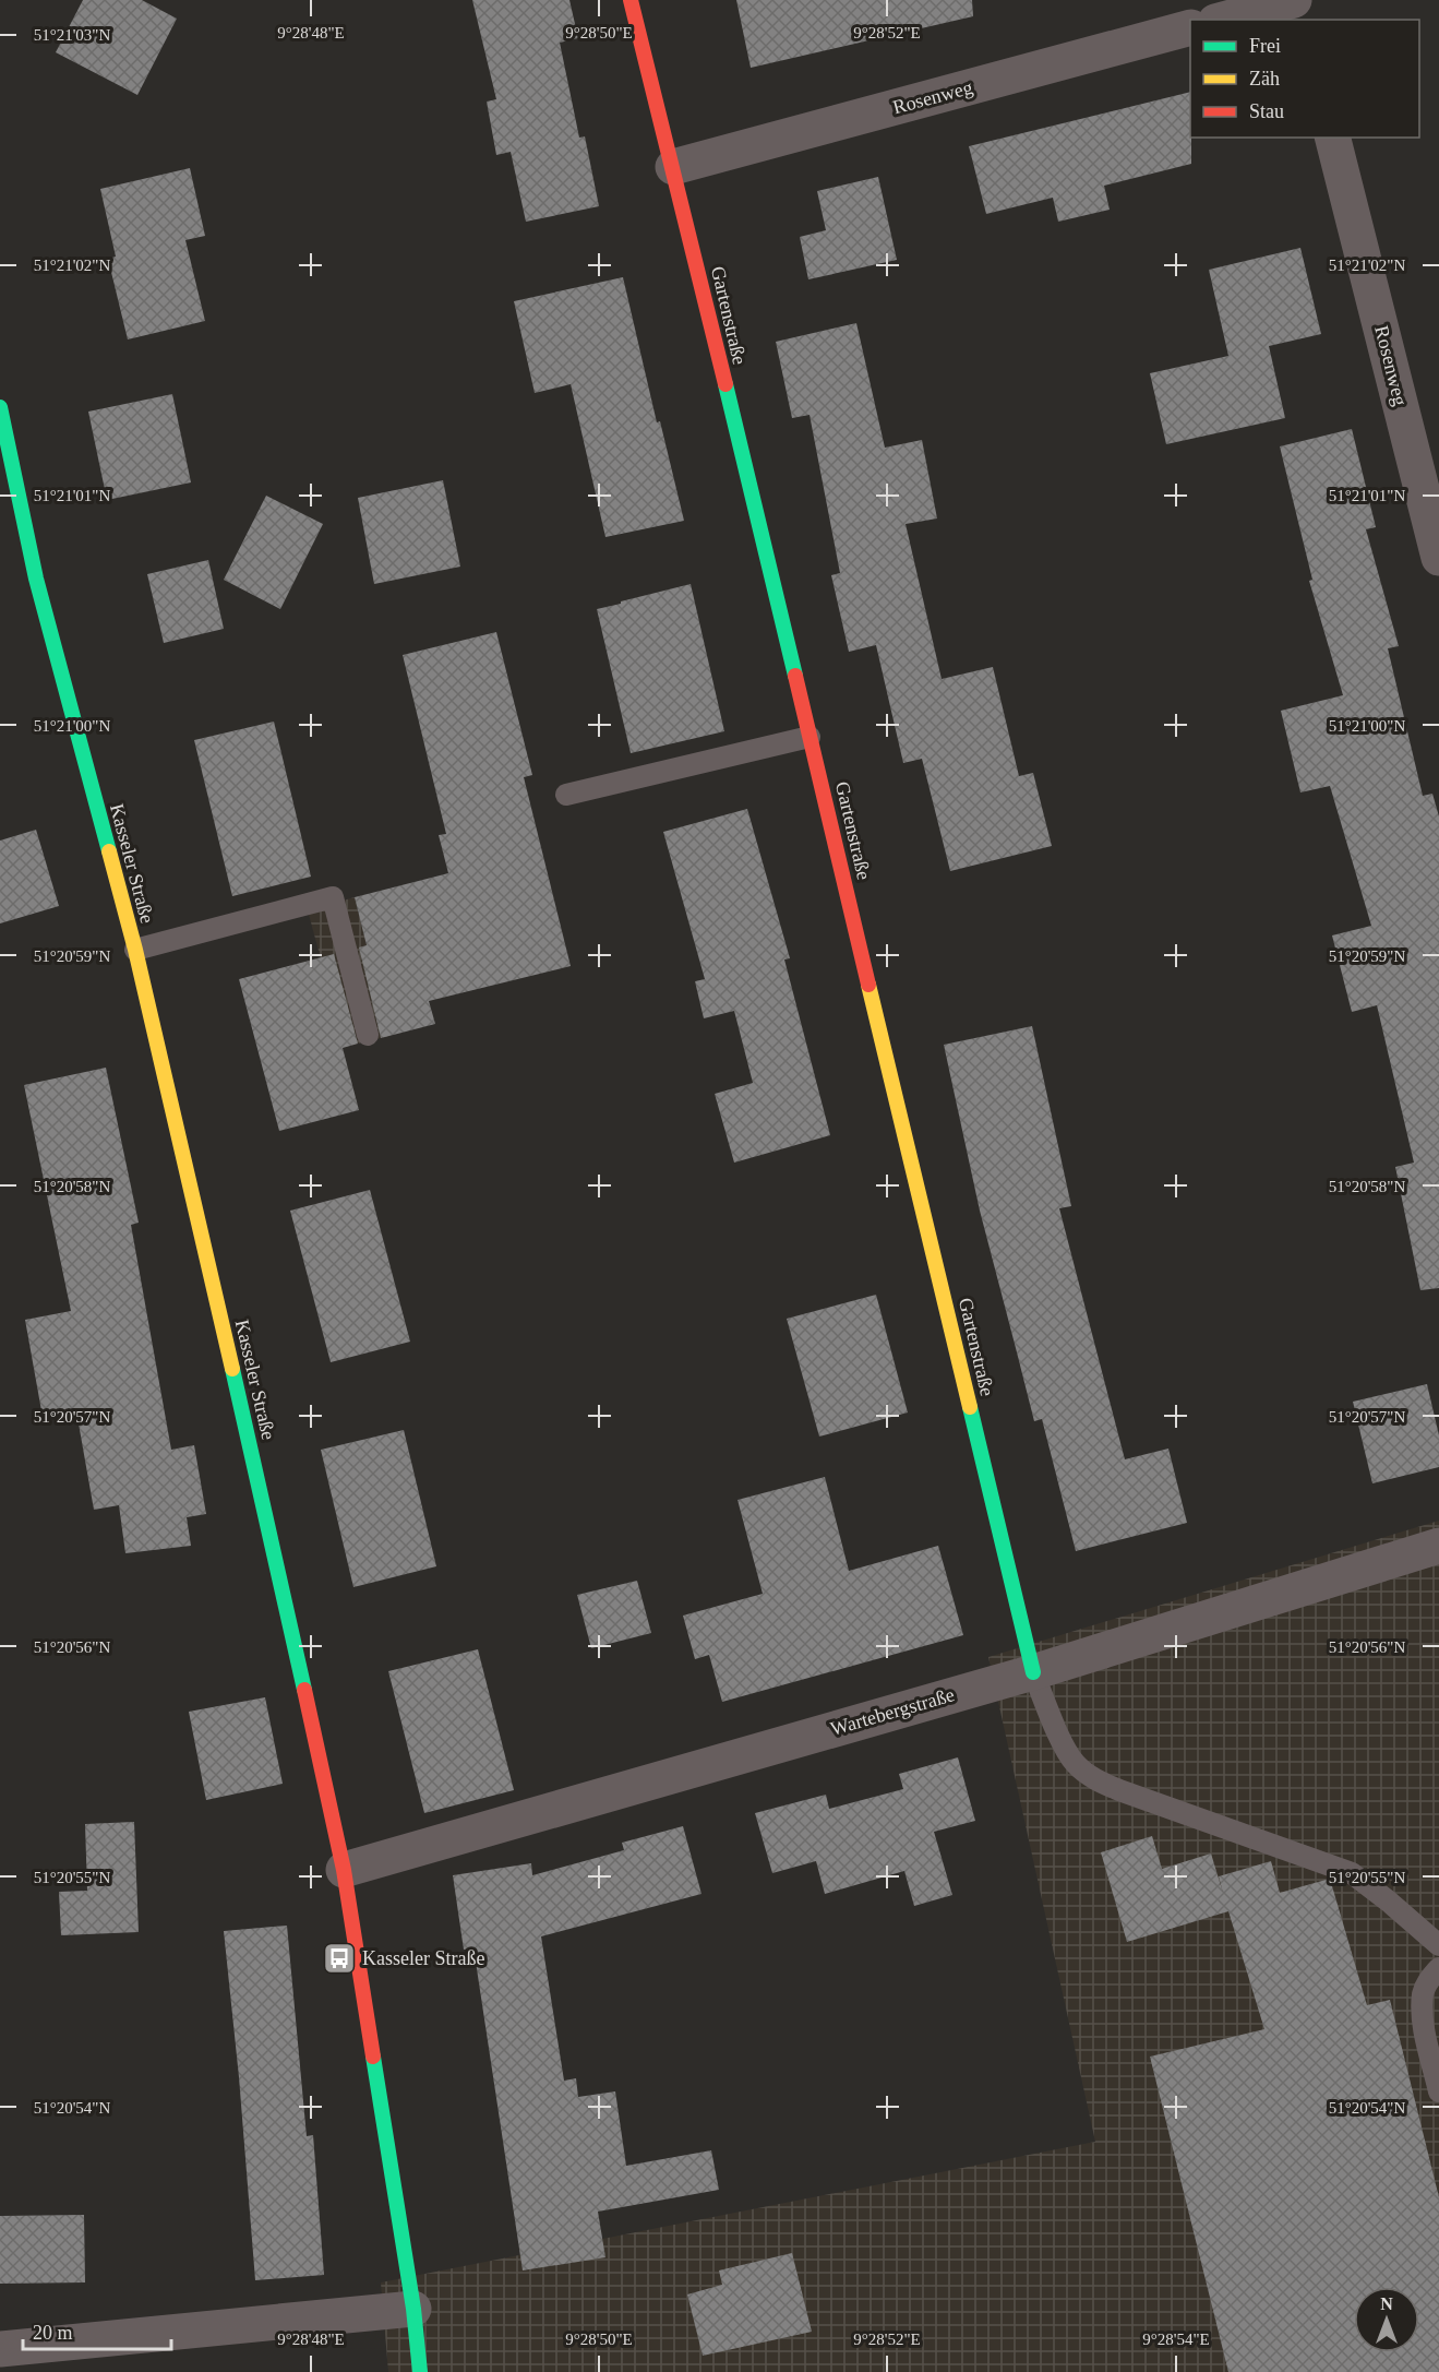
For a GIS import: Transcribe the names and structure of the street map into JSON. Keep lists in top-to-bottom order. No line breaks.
{"streets":{"main road":["Gartenstraße","Kasseler Straße"],"street":["Rosenweg","Wartebergstraße"]},"crossings":[["Rosenweg","Gartenstraße"],["Gartenstraße","Wartebergstraße"],["Kasseler Straße","Wartebergstraße"]],"places":{"bus stop":["Kasseler Straße"]},"legend":["Frei","Zäh","Stau"],"scale_bar":"20 m","north":"top","coordinates":["9°28'48\"E","9°28'50\"E","9°28'52\"E","51°21'03\"N","51°21'02\"N","51°21'01\"N","51°21'00\"N","51°20'59\"N","51°20'58\"N","51°20'57\"N","51°20'56\"N","51°20'55\"N","51°20'54\"N","9°28'54\"E"]}
